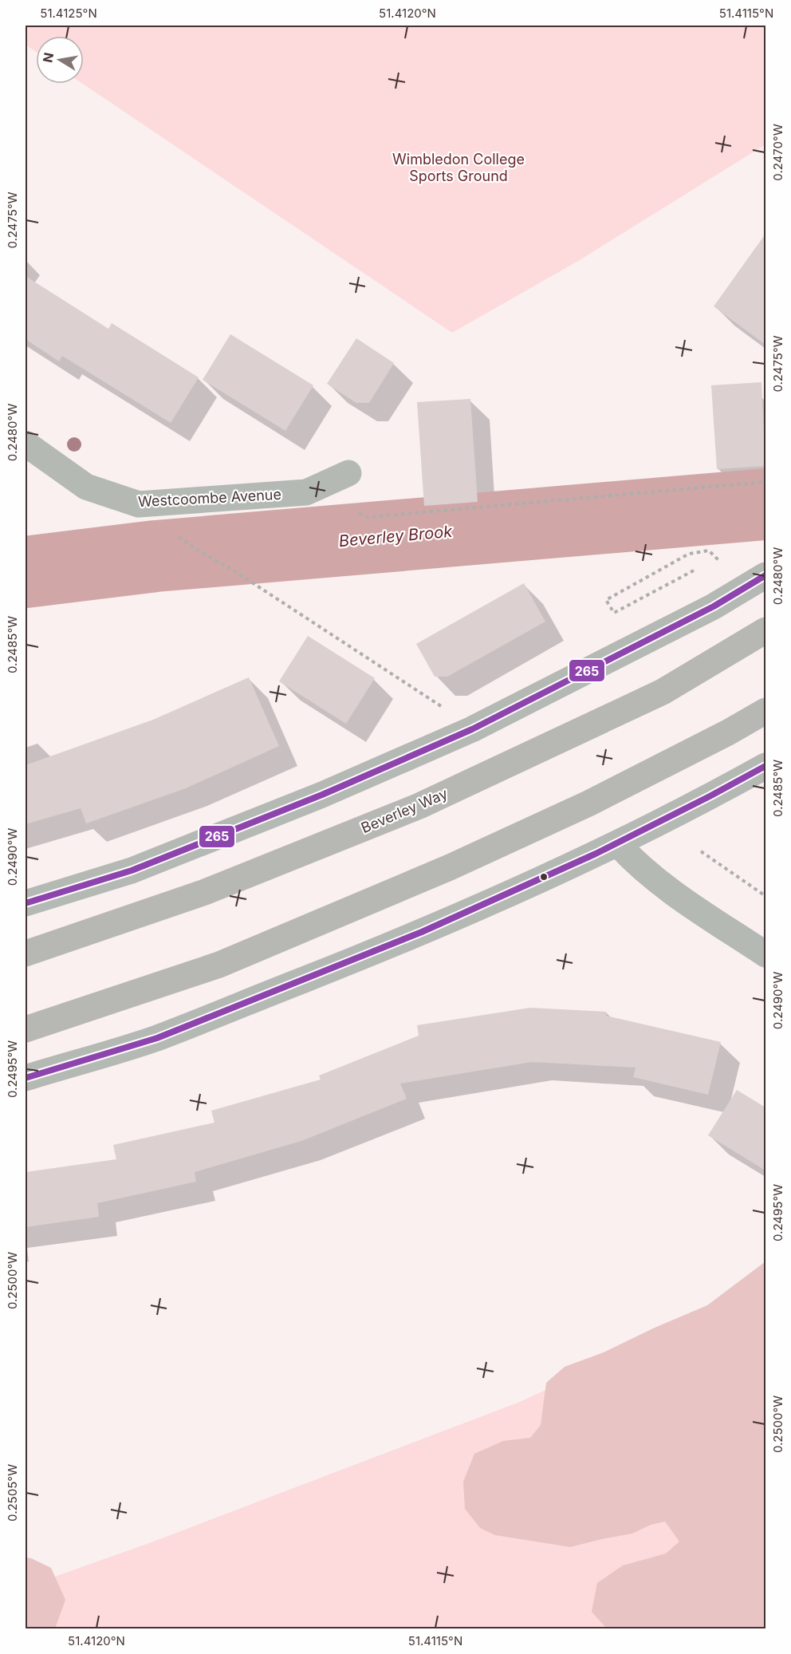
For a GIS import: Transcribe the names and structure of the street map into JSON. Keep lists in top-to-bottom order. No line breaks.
{"streets":{"highway":["Beverley Way"],"street":["Westcoombe Avenue"]},"water":["Beverley Brook"],"parks":["Wimbledon College Sports Ground"],"lines":["transit line 265"],"north":"left","coordinates":["51.4125°N","51.4120°N","51.4115°N","0.2470°W","0.2475°W","0.2480°W","0.2485°W","0.2490°W","0.2495°W","0.2500°W","0.2505°W"]}
